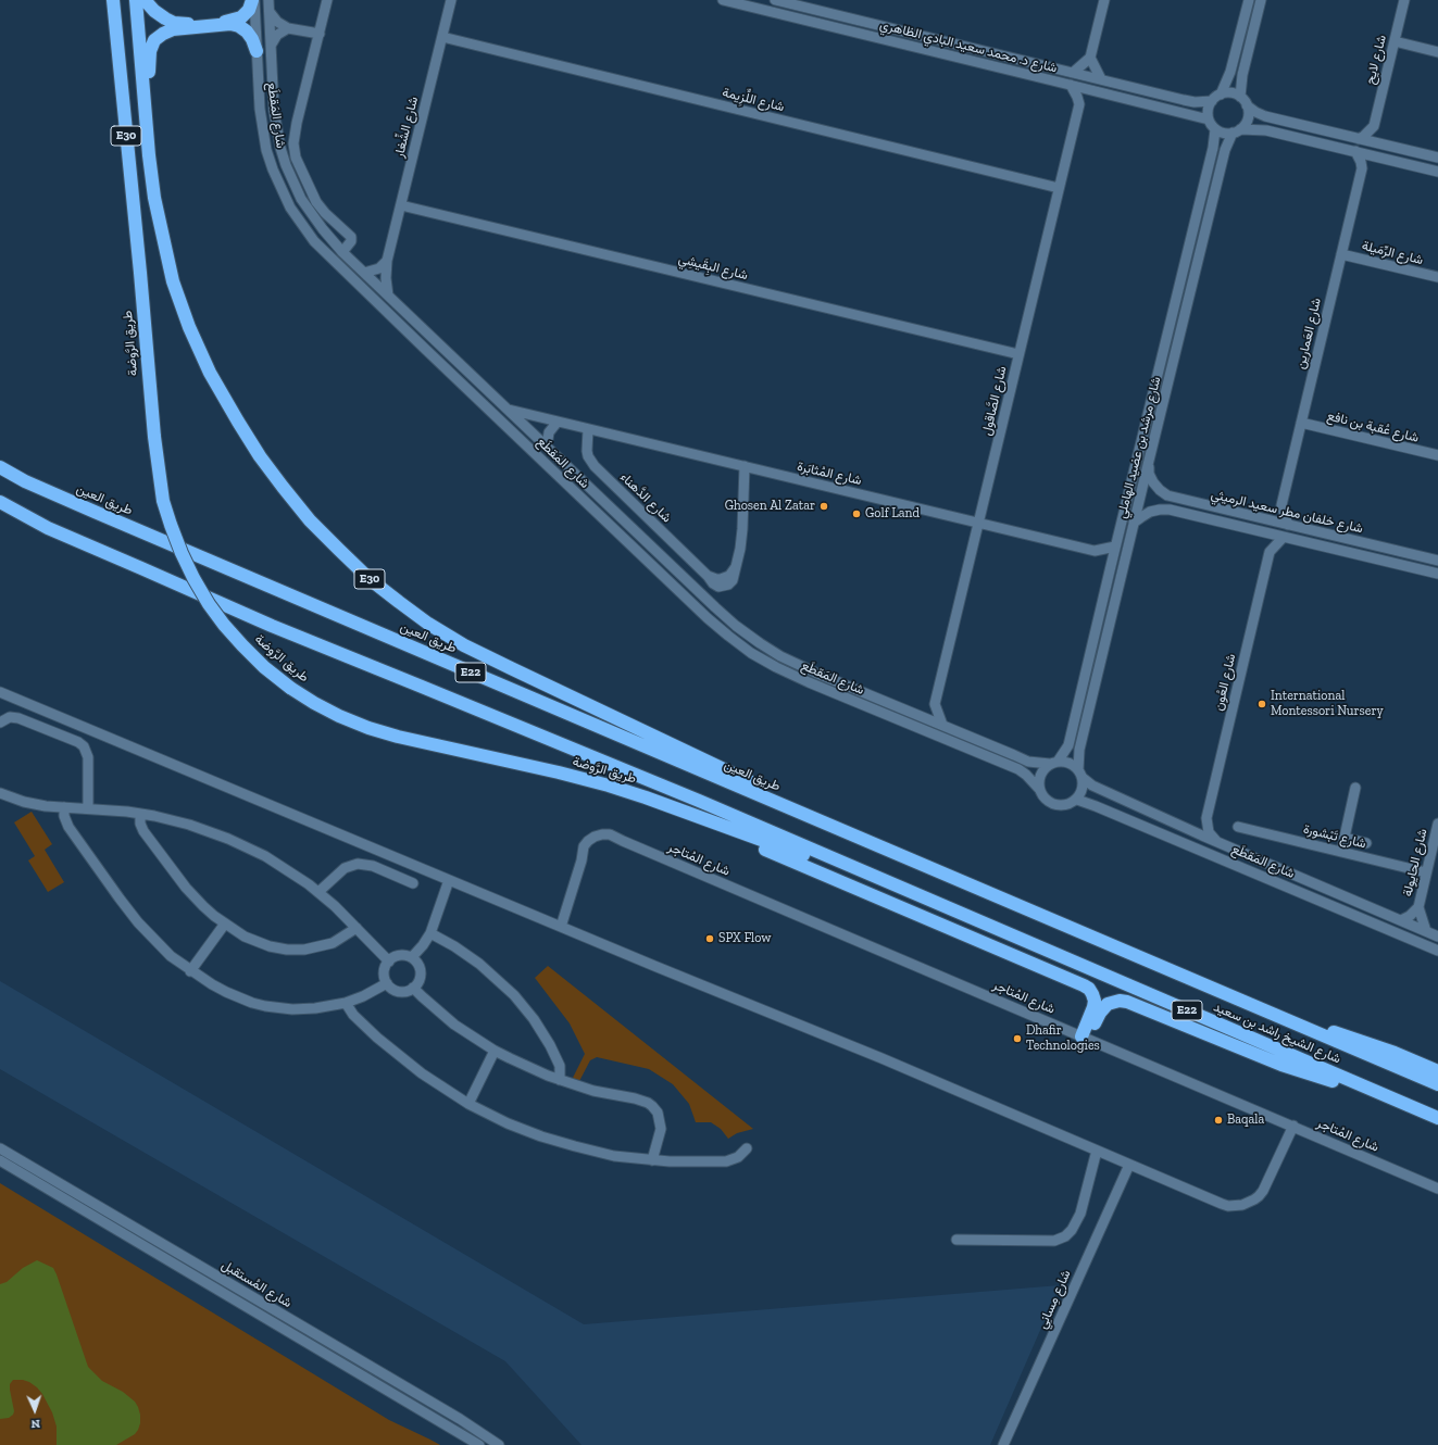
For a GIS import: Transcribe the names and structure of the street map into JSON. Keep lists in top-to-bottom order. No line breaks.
{"streets":{"highway":["E30","طريق الرَّوضة","طريق العين","E22","شارع الشيخ راشد بن سعيد"],"street":["شارع د. محمد سعيد البادي الظاهري","شارع لايح","شارع اللِّزِيمة","شارع المَقطَع","شارع الشِّغار","شارع الرِّمَيلة","شارع البِقَيشِي","شارع العَمارين","شارع الصَّاقول","شارع عُقبة بن نافع","شارع مرشد بن عضيد الهاملي","شارع المُثابَرة","شارع الدَّهناء","شارع خلفان مطر سعيد الرميثي","شارع العُون","شارع تَبْشورة","شارع المُتاجر","شارع الحايولة","شارع المُستقبل","شارع مِسانِي"]},"crossings":[["شارع د. محمد سعيد البادي الظاهري","شارع مرشد بن عضيد الهاملي"],["شارع اللِّزِيمة","شارع الشِّغار"],["شارع اللِّزِيمة","شارع الصَّاقول"],["شارع المَقطَع","شارع الشِّغار"],["شارع المَقطَع","شارع مرشد بن عضيد الهاملي"],["شارع المَقطَع","شارع المُثابَرة"],["شارع المَقطَع","شارع الحايولة"],["شارع الشِّغار","شارع البِقَيشِي"],["E30","طريق العين"],["E30","شارع الشيخ راشد بن سعيد"],["شارع الرِّمَيلة","شارع العَمارين"],["شارع البِقَيشِي","شارع الصَّاقول"],["شارع العَمارين","شارع عُقبة بن نافع"],["طريق الرَّوضة","E22"],["طريق الرَّوضة","شارع الشيخ راشد بن سعيد"],["شارع الصَّاقول","شارع المُثابَرة"],["شارع مرشد بن عضيد الهاملي","شارع المُثابَرة"],["شارع مرشد بن عضيد الهاملي","شارع خلفان مطر سعيد الرميثي"],["شارع المُثابَرة","شارع الدَّهناء"],["طريق العين","شارع الشيخ راشد بن سعيد"],["شارع خلفان مطر سعيد الرميثي","شارع العُون"],["E22","شارع الشيخ راشد بن سعيد"],["شارع تَبْشورة","شارع الحايولة"]],"places":["Ghosen Al Zatar","Golf Land","International Montessori Nursery","SPX Flow","Dhafir Technologies","Baqala"],"north":"bottom"}
